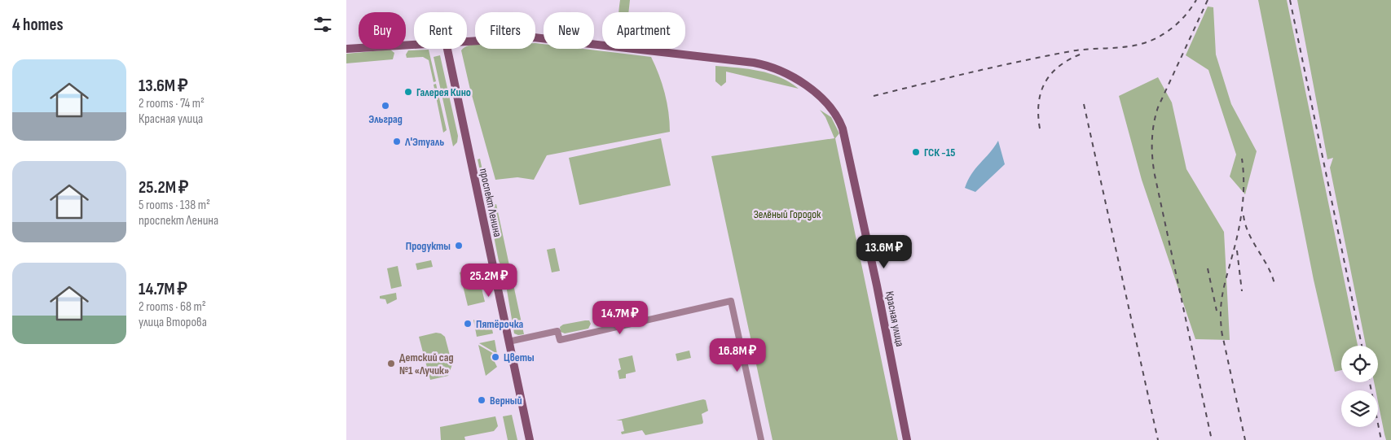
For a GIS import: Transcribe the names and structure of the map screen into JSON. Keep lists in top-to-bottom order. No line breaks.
{"streets":{"main road":["проспект Ленина","Красная улица"]},"parks":["Зелёный Городок"],"places":["Галерея Кино","Эльград","Л'Этуаль","ГСК -15","Продукты","Пятёрочка","Цветы","Детский сад №1 «Лучик»","Верный"],"page":{"heading":"4 homes","chip":["Buy","Rent","Filters","New","Apartment"],"list":[{"name":"13.6M ₽","note":"2 rooms · 74 m² · Красная улица"},{"name":"25.2M ₽","note":"5 rooms · 138 m² · проспект Ленина"},{"name":"14.7M ₽","note":"2 rooms · 68 m² · улица Второва"}],"price":["13.6M ₽","25.2M ₽","14.7M ₽","16.8M ₽"]}}
